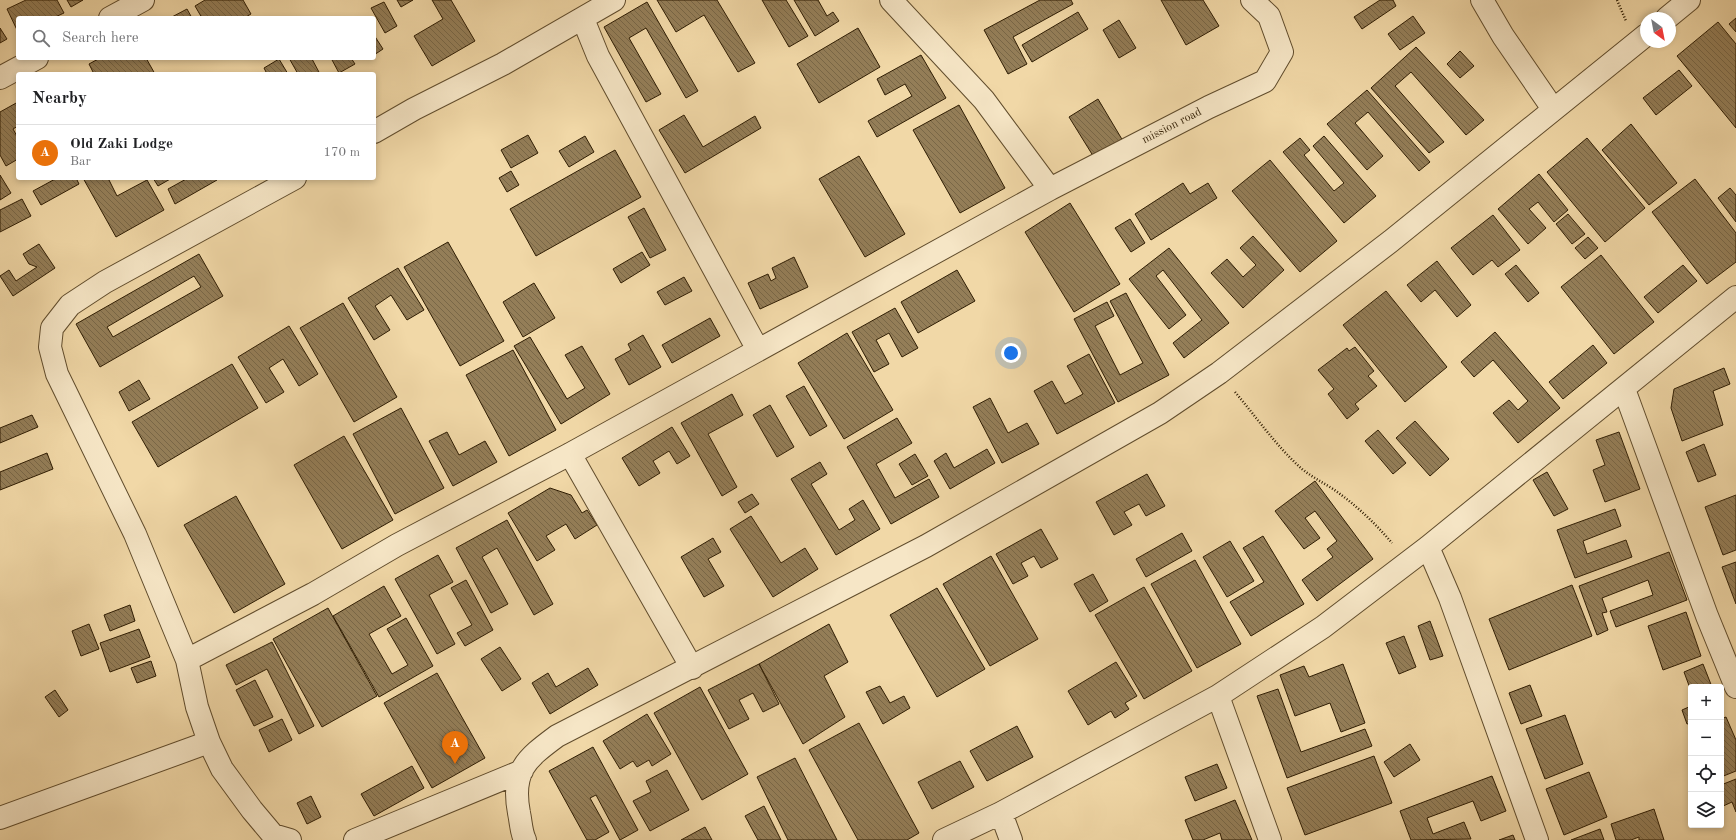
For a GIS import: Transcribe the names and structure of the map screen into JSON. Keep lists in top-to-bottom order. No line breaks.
{"streets":{"street":["mission road"]},"north":"bottom right","page":{"search":"Search here","heading":"Nearby","list":[{"mark":"A","name":"Old Zaki Lodge","note":"Bar","value":"170 m"}],"map_buttons":["+","−"],"pins":"A"}}
